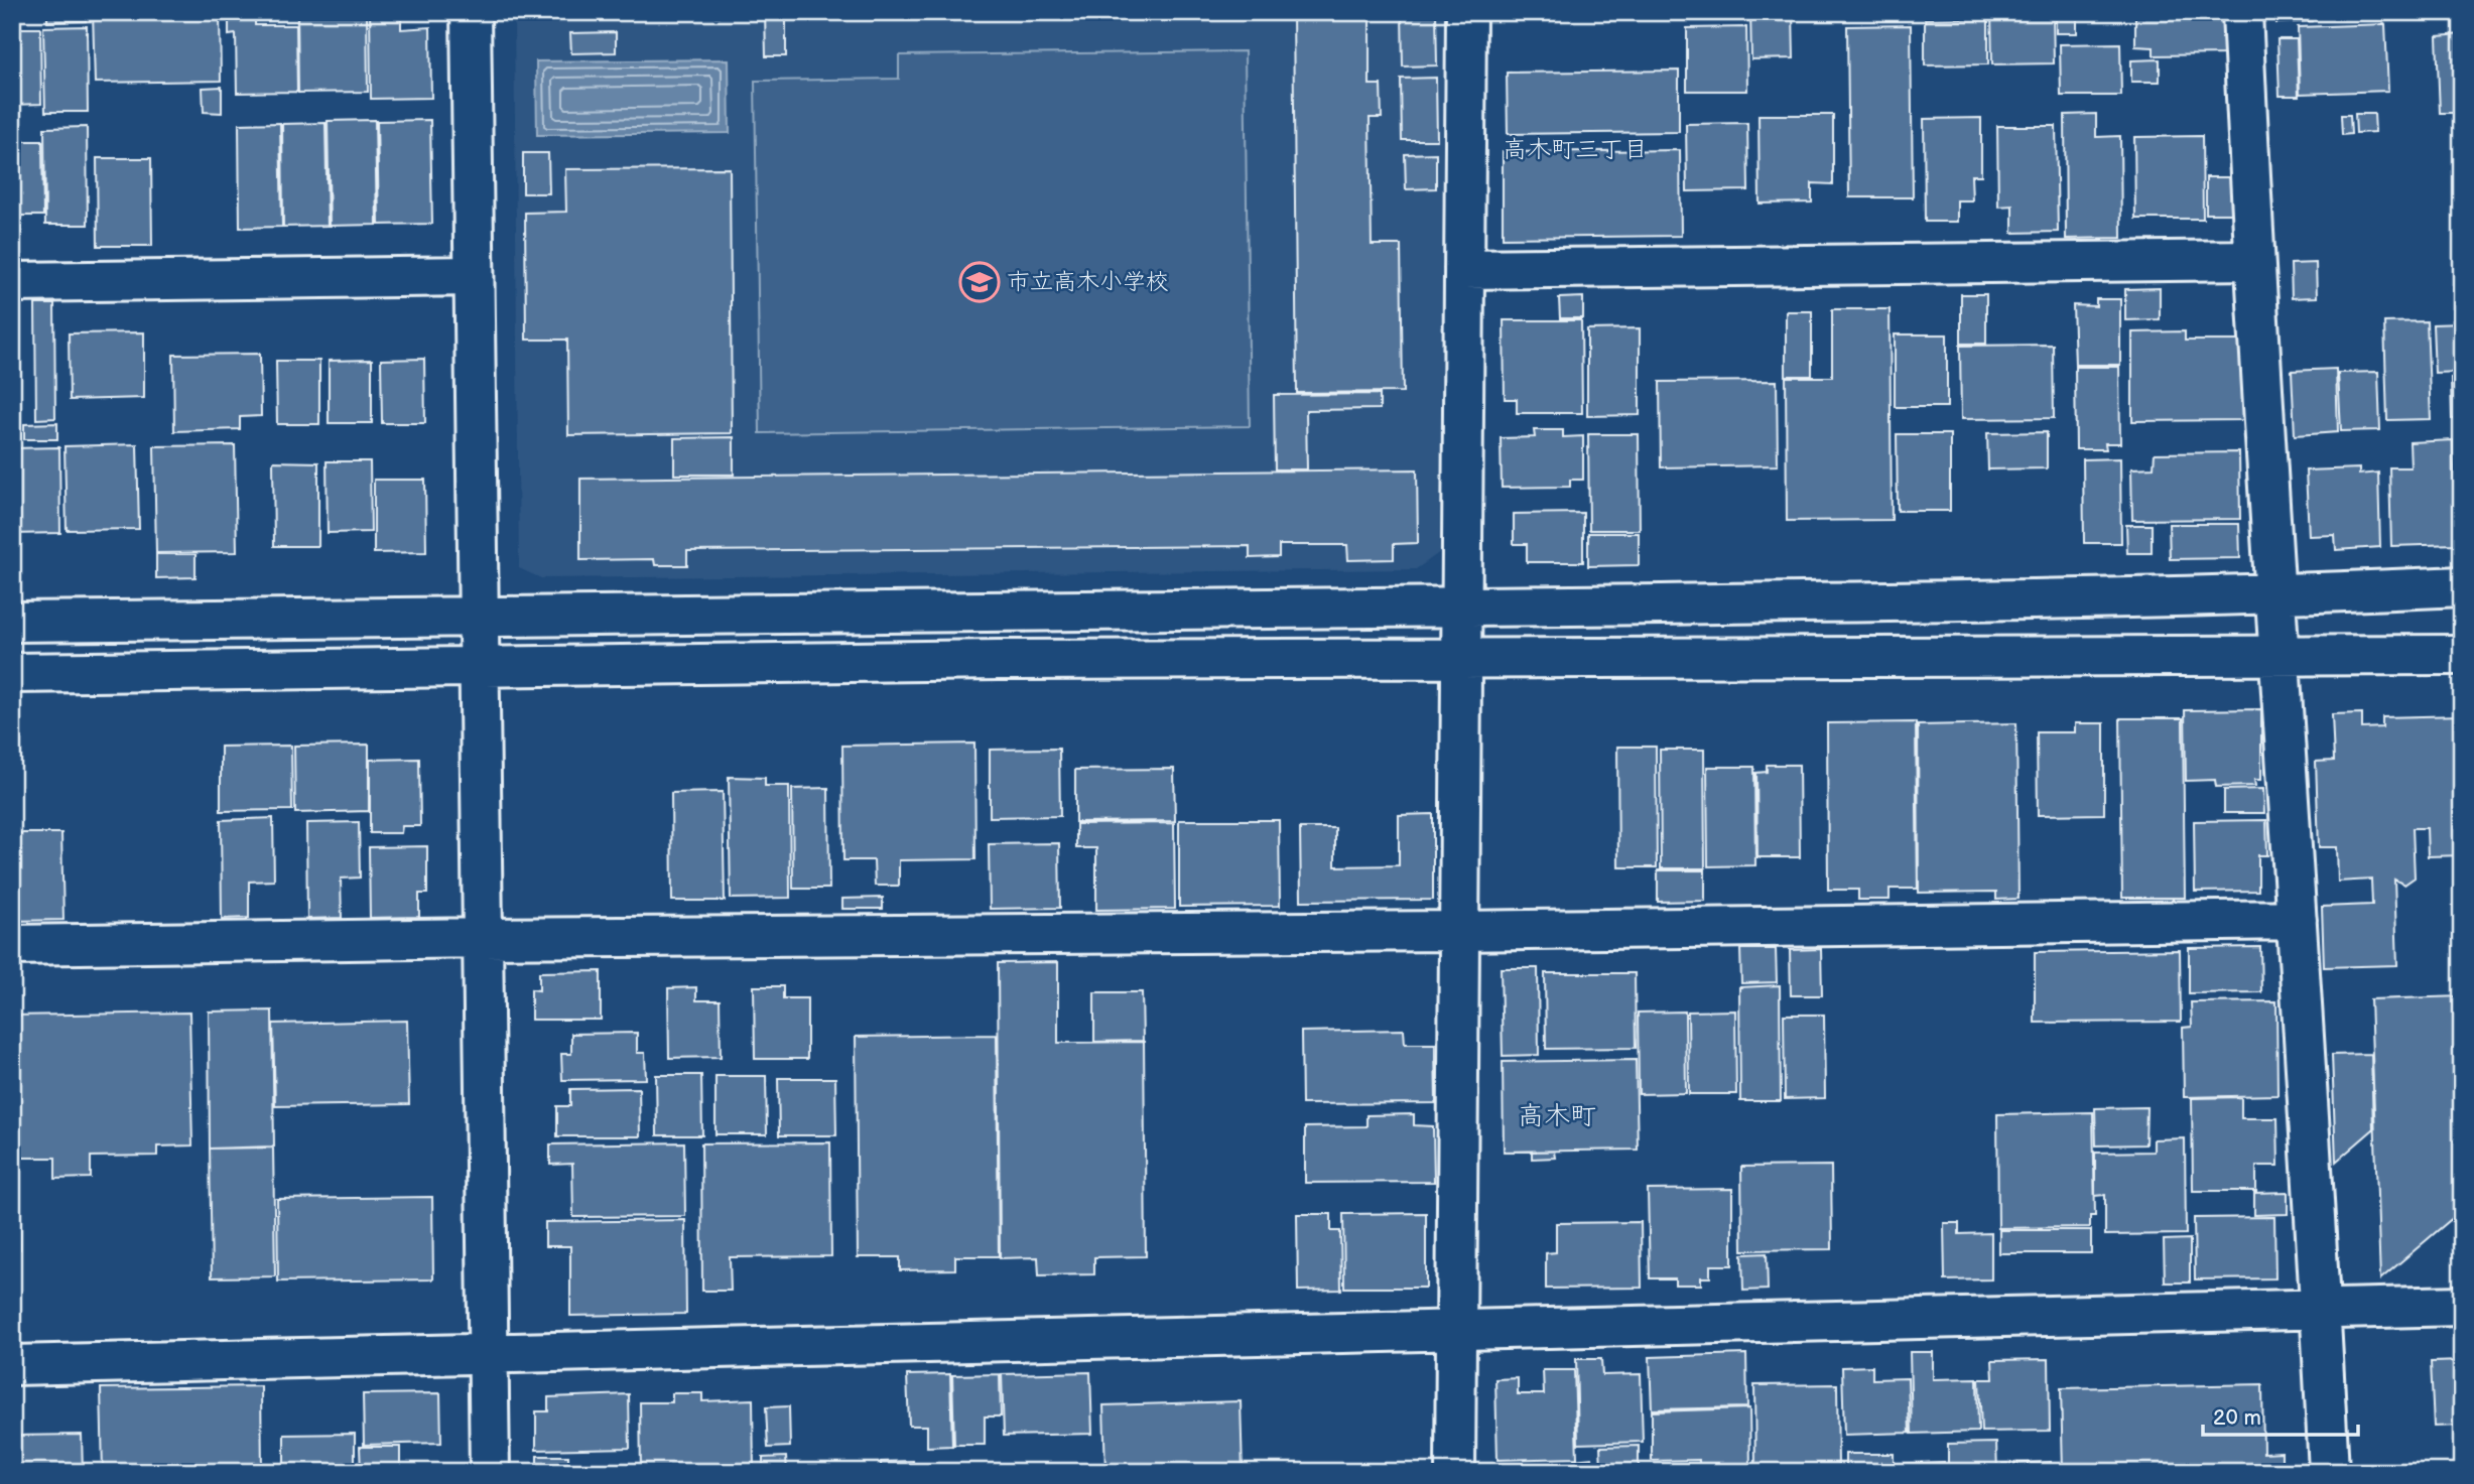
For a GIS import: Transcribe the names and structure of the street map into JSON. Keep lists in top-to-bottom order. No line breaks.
{"districts":["高木町三丁目","高木町"],"places":{"school or university":["市立高木小学校"]},"scale_bar":"20 m"}
